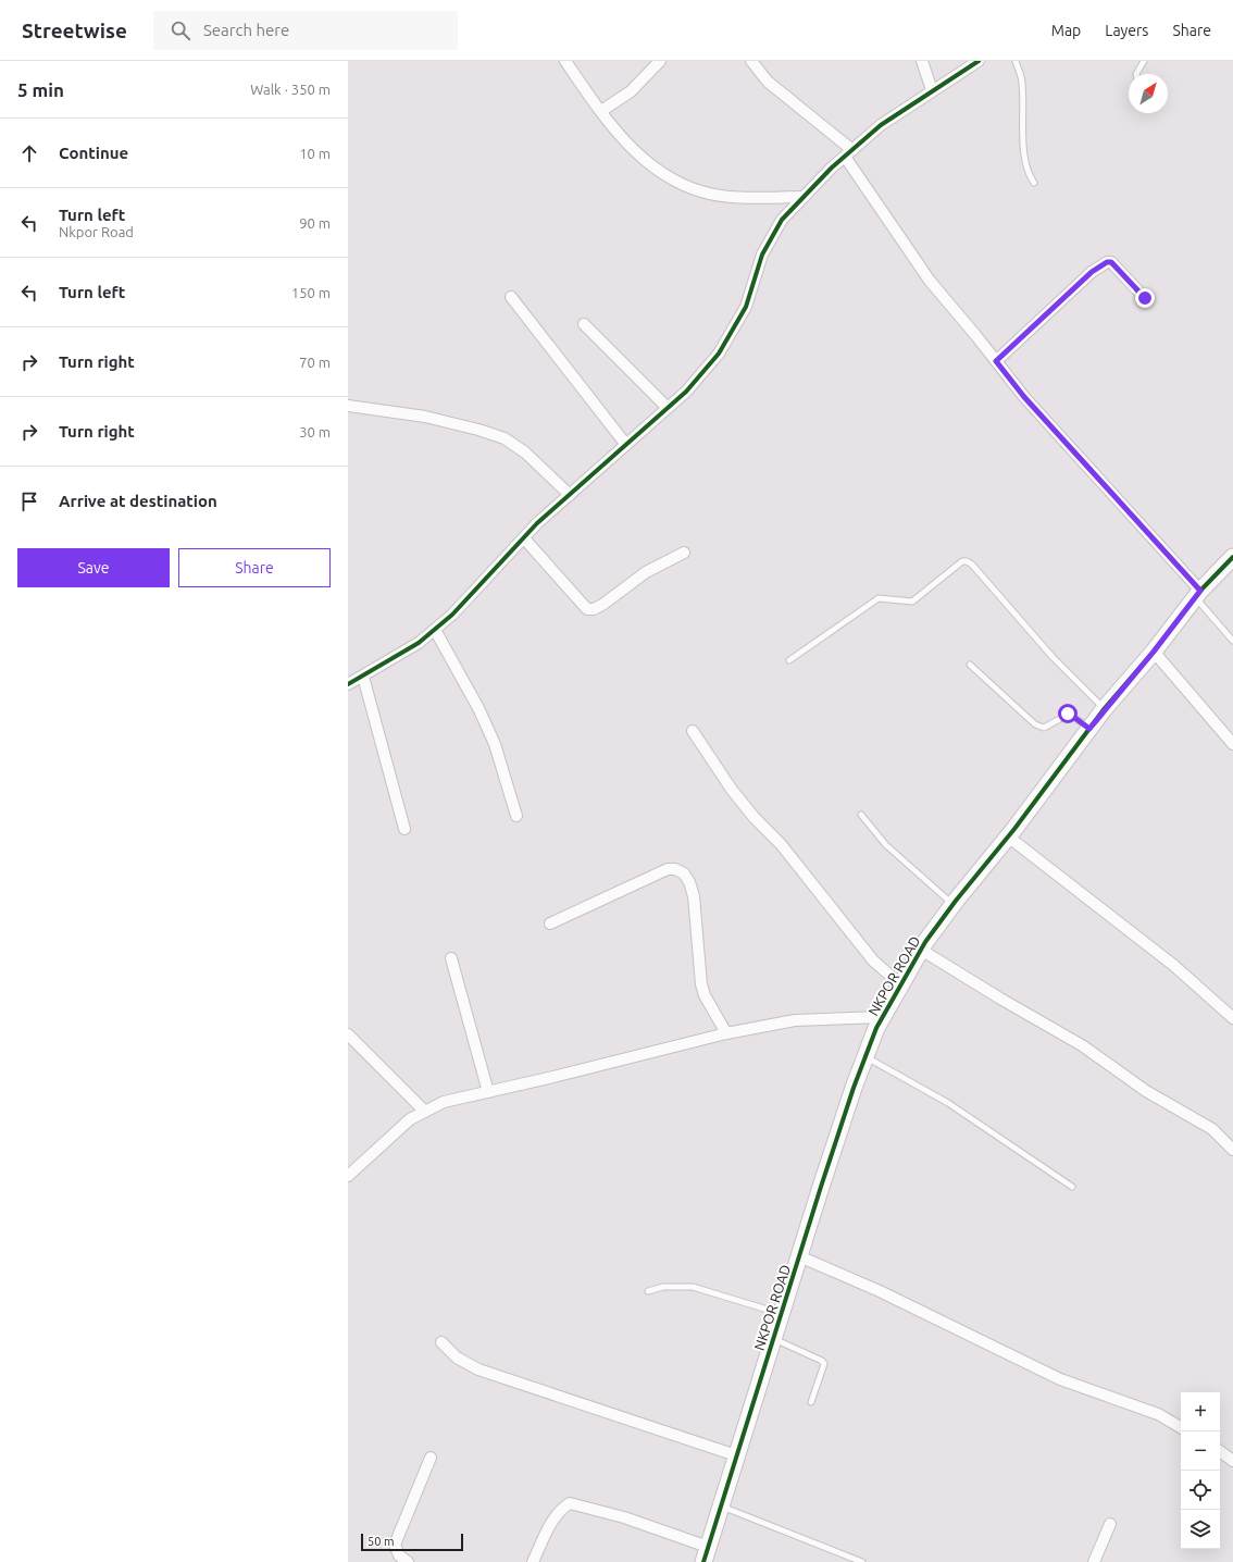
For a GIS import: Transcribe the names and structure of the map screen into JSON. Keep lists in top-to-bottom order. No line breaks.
{"streets":{"street":["NKPOR ROAD"]},"scale_bar":"50 m","north":"top right","page":{"header":"Streetwise","search":"Search here","nav":["Map","Layers","Share"],"heading":["5 min","Walk · 350 m"],"list":[["Continue","10 m"],["Turn left","Nkpor Road","90 m"],["Turn left","150 m"],["Turn right","70 m"],["Turn right","30 m"],"Arrive at destination"],"buttons":["Save","Share"],"map_buttons":["+","−"],"scale":"50 m"}}
